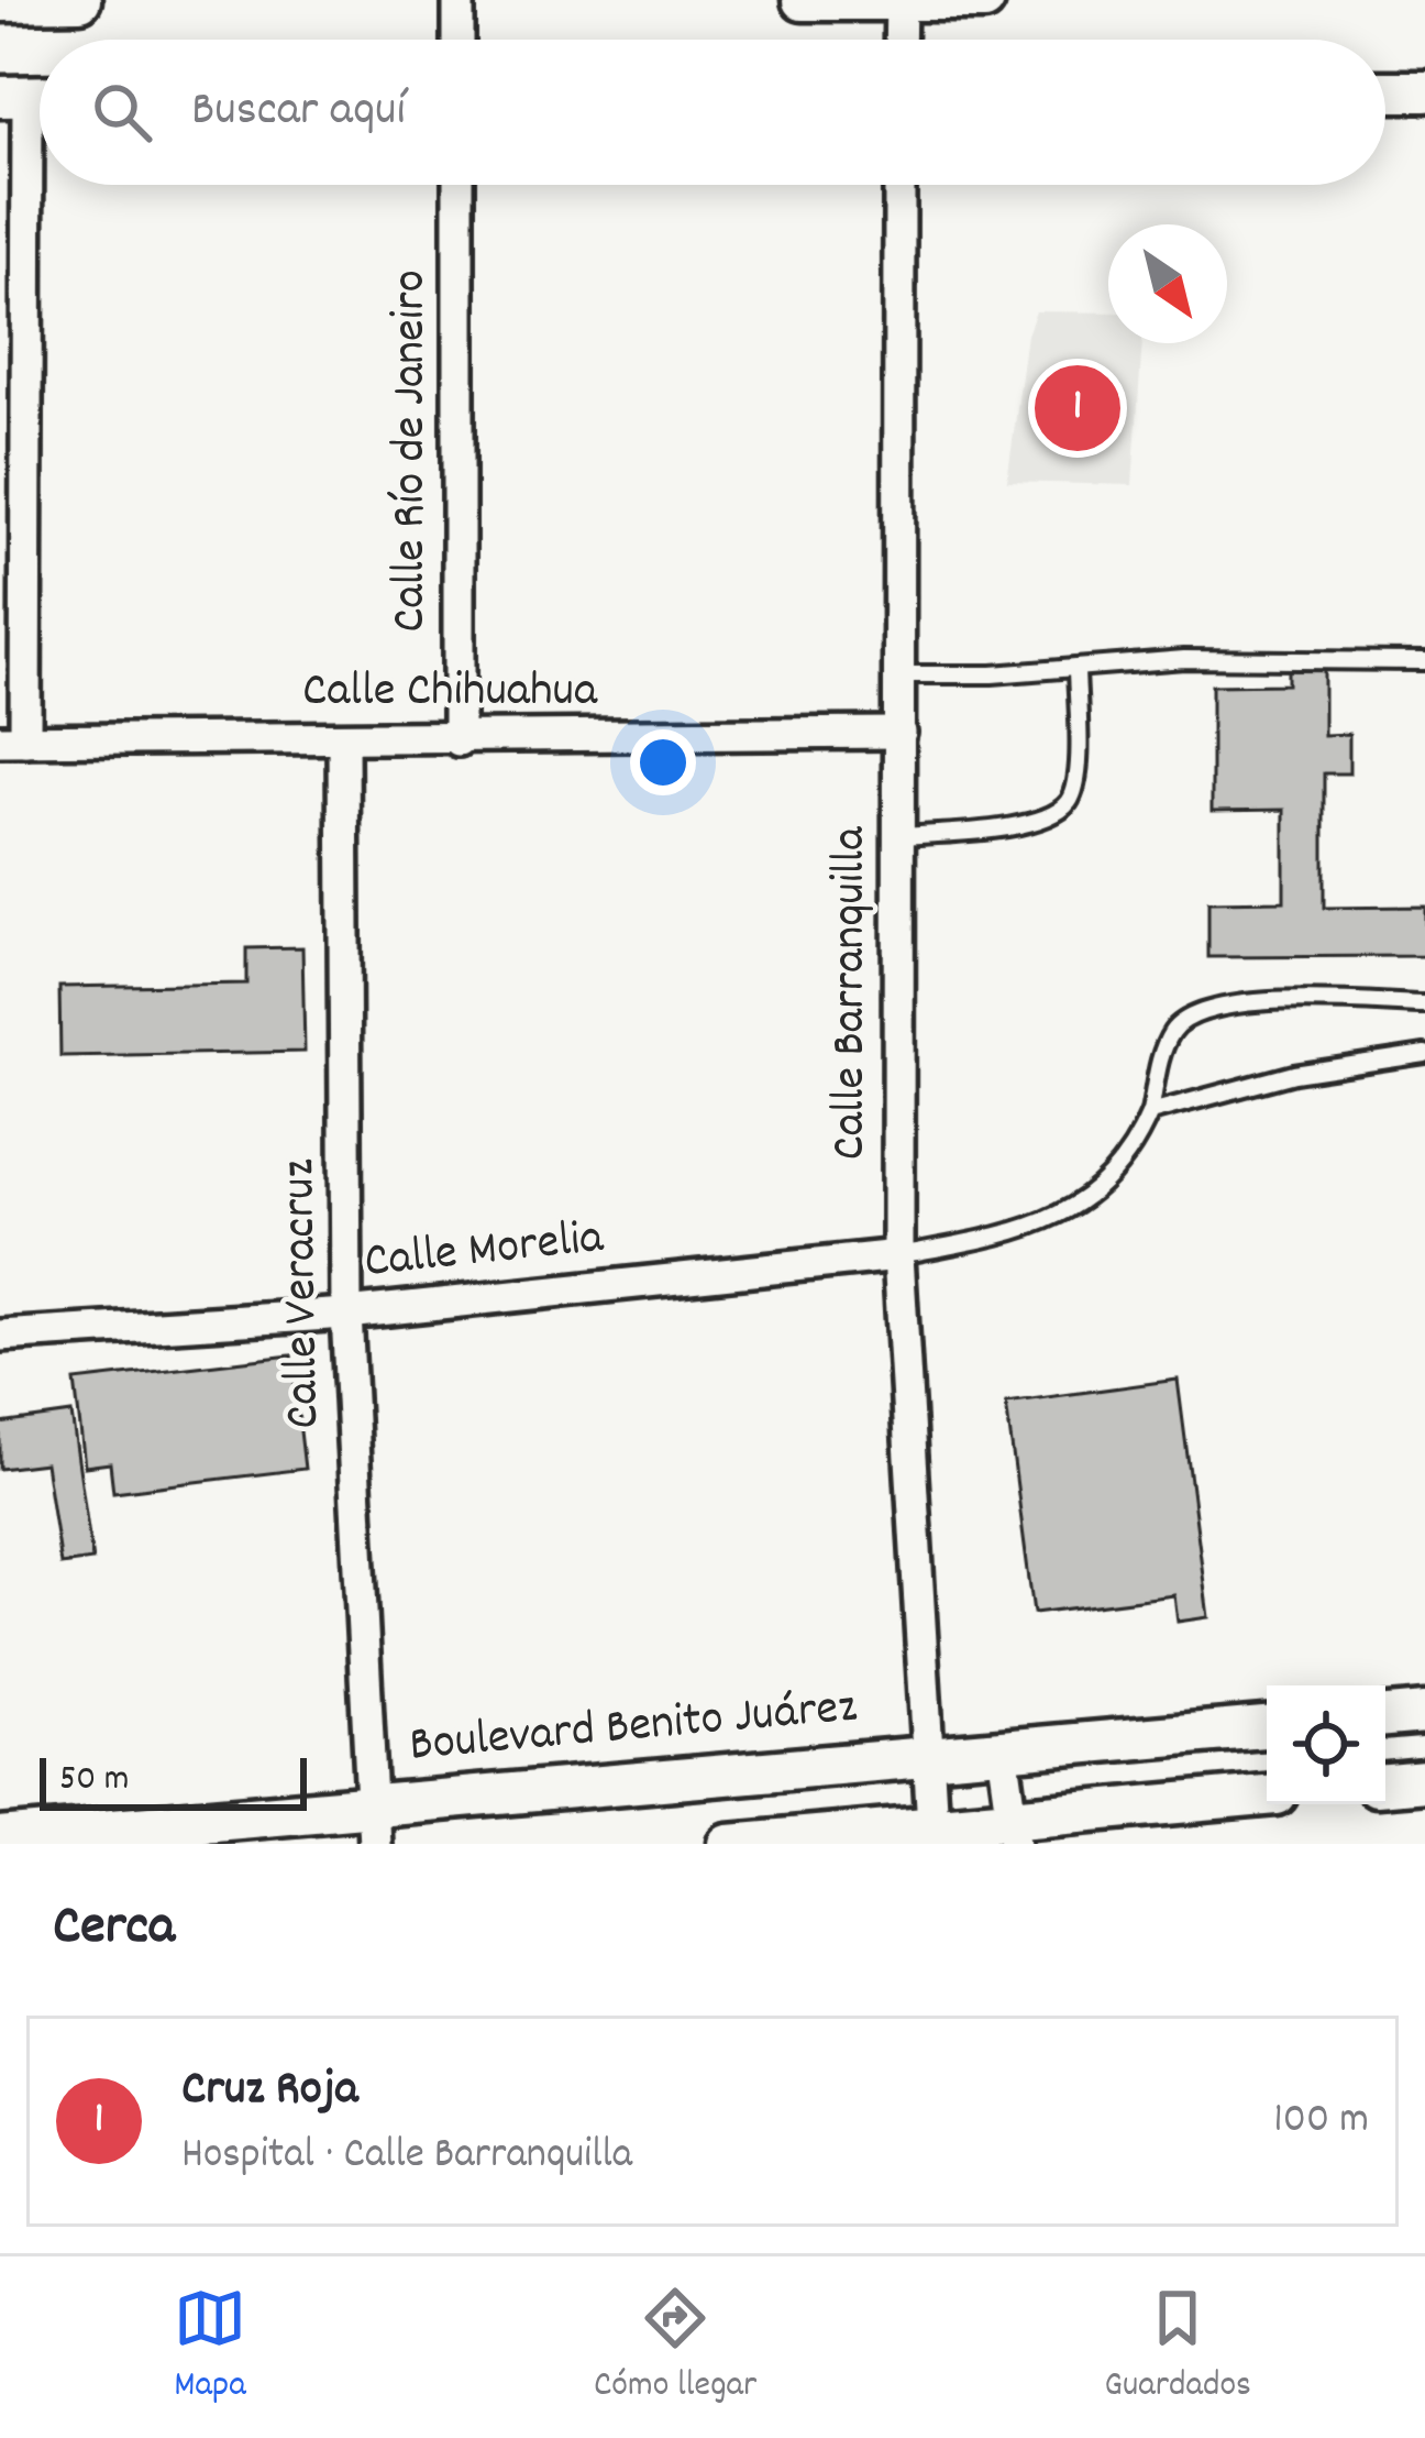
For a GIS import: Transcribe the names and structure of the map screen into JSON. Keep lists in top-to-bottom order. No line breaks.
{"streets":{"main road":["Boulevard Benito Juárez"],"street":["Calle Río de Janeiro","Calle Chihuahua","Calle Barranquilla","Calle Morelia","Calle Veracruz"]},"crossings":[["Calle Río de Janeiro","Calle Chihuahua"],["Calle Chihuahua","Calle Barranquilla"],["Calle Chihuahua","Calle Veracruz"],["Calle Barranquilla","Calle Morelia"],["Calle Barranquilla","Boulevard Benito Juárez"],["Calle Morelia","Calle Veracruz"],["Calle Veracruz","Boulevard Benito Juárez"]],"scale_bar":"50 m","north":"bottom right","page":{"search":"Buscar aquí","pins":"1","scale":"50 m","heading":"Cerca","list":[{"mark":"1","name":"Cruz Roja","note":"Hospital · Calle Barranquilla","value":"100 m"}],"nav":["Mapa","Cómo llegar","Guardados"]}}
